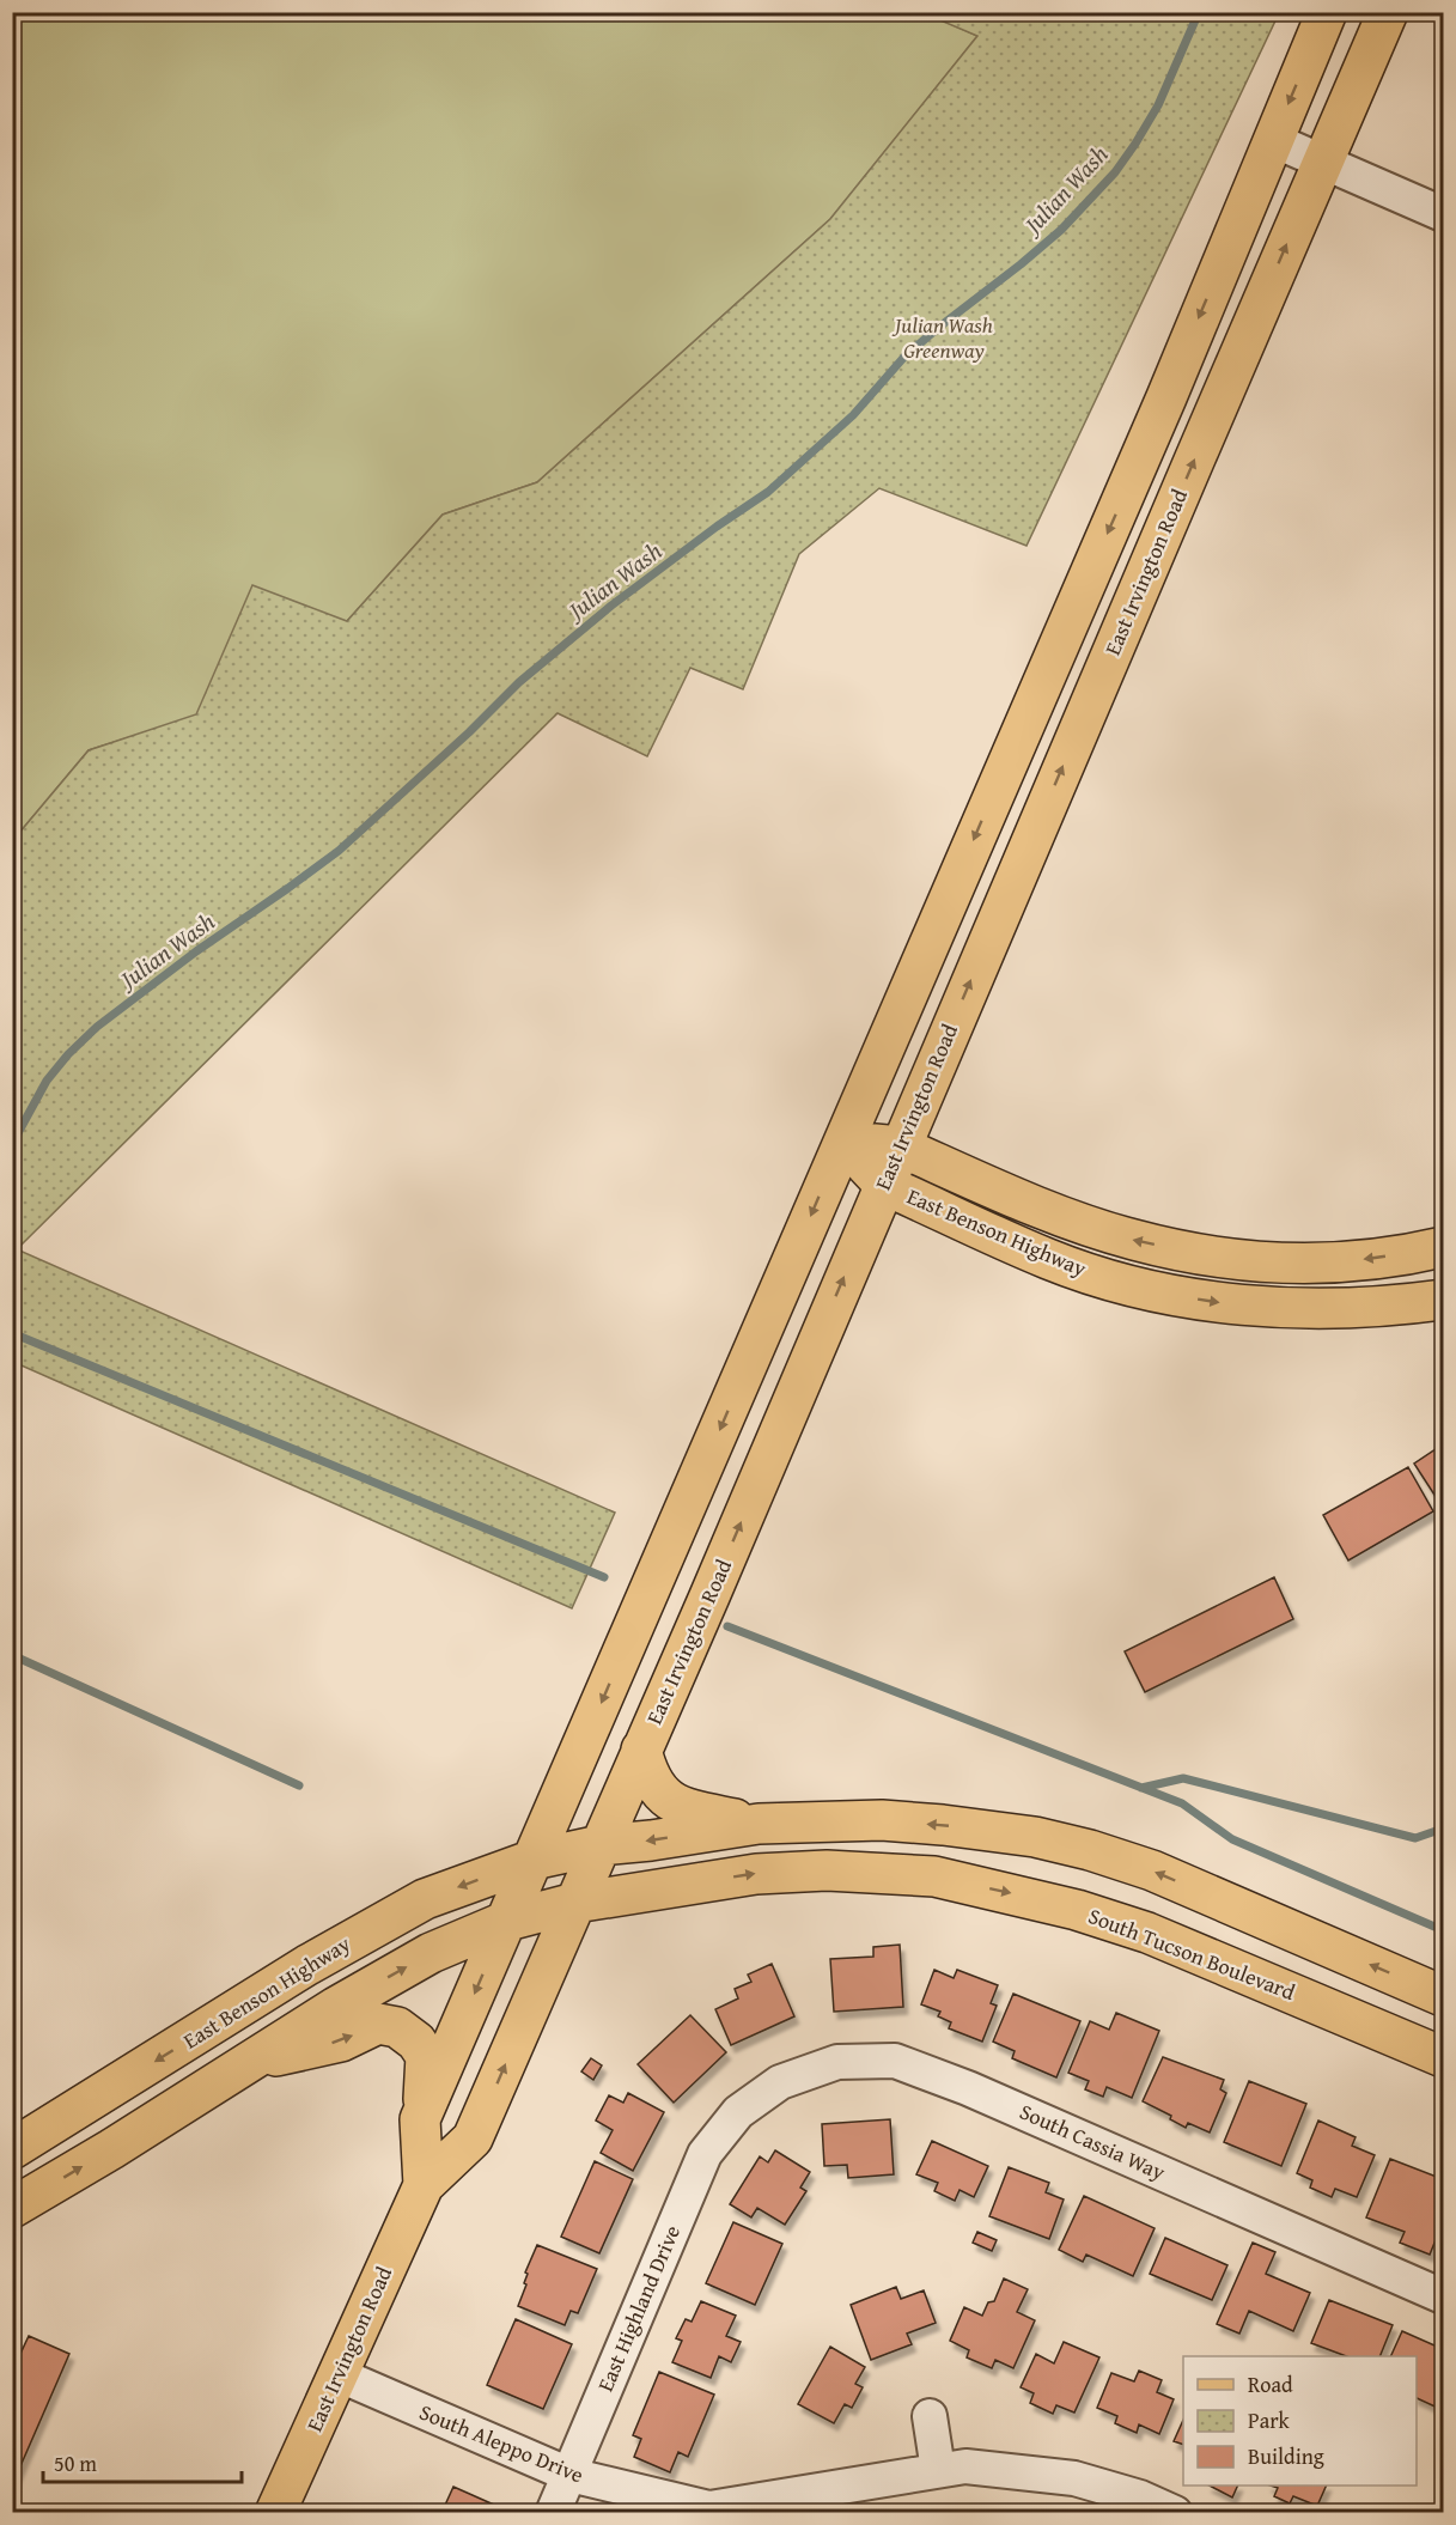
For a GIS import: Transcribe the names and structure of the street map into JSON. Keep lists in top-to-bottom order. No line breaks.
{"streets":{"main road":["East Irvington Road","East Benson Highway","South Tucson Boulevard"],"street":["South Cassia Way","East Highland Drive","South Aleppo Drive"]},"crossings":[["East Irvington Road","East Benson Highway"],["East Irvington Road","South Tucson Boulevard"],["East Irvington Road","South Aleppo Drive"],["South Cassia Way","East Highland Drive"],["East Highland Drive","South Aleppo Drive"]],"water":["Julian Wash"],"parks":["Julian Wash Greenway"],"legend":["Road","Park","Building"],"scale_bar":"50 m"}
